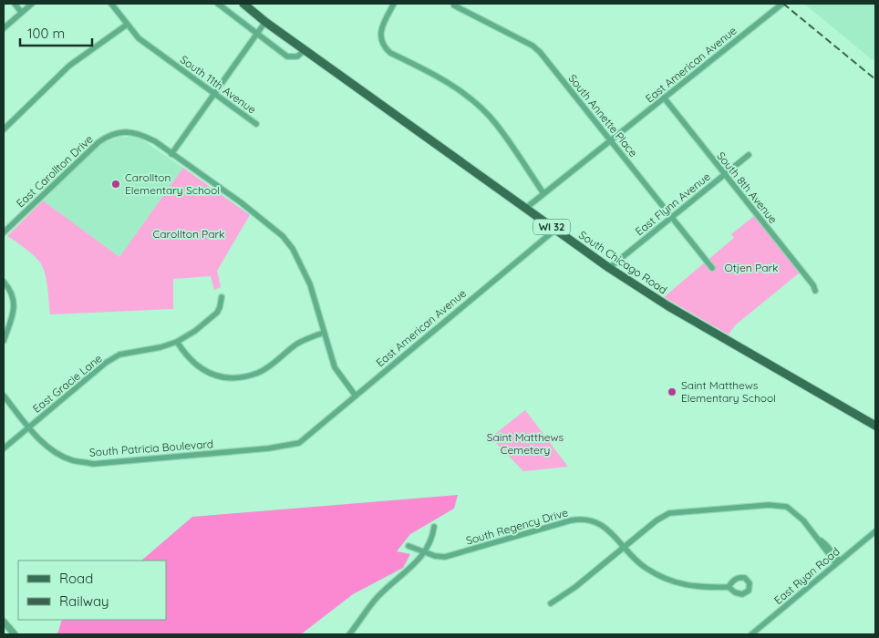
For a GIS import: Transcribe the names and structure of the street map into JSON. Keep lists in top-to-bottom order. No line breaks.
{"streets":{"main road":["WI 32","South Chicago Road"],"street":["East American Avenue","South 11th Avenue","South Annette Place","East Carollton Drive","South 8th Avenue","East Flynn Avenue","East Gracie Lane","South Patricia Boulevard","South Regency Drive","East Ryan Road"]},"crossings":[["East American Avenue","South Annette Place"],["East American Avenue","East Carollton Drive"],["East American Avenue","South 8th Avenue"],["East American Avenue","South Chicago Road"],["East American Avenue","South Patricia Boulevard"],["South Annette Place","East Flynn Avenue"],["South 8th Avenue","East Flynn Avenue"],["East Flynn Avenue","South Chicago Road"],["East Gracie Lane","South Patricia Boulevard"]],"parks":["Carollton Park","Otjen Park","Saint Matthews Cemetery"],"places":["Carollton Elementary School","Saint Matthews Elementary School"],"legend":["Road","Railway"],"scale_bar":"100 m"}
